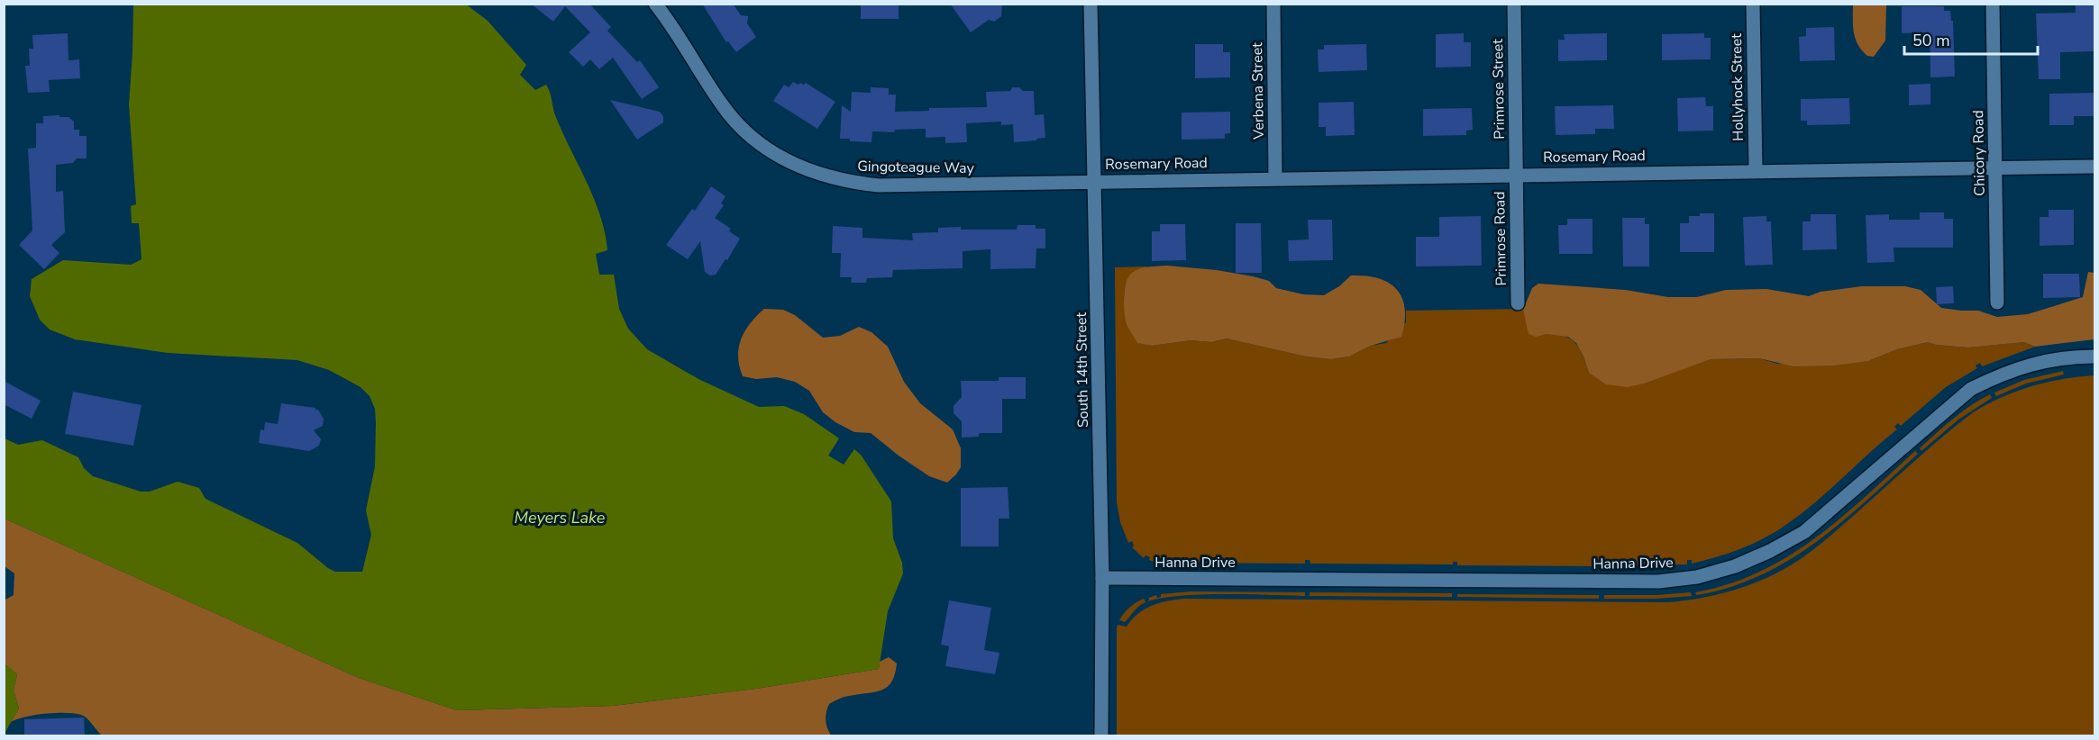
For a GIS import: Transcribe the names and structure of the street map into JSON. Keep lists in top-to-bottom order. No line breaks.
{"streets":{"street":["Hollyhock Street","Primrose Street","Verbena Street","Chicory Road","Rosemary Road","Gingoteague Way","Primrose Road","South 14th Street","Hanna Drive"]},"crossings":[["Hollyhock Street","Rosemary Road"],["Primrose Street","Rosemary Road"],["Primrose Street","Primrose Road"],["Verbena Street","Rosemary Road"],["Chicory Road","Rosemary Road"],["Rosemary Road","Gingoteague Way"],["Rosemary Road","Primrose Road"],["Rosemary Road","South 14th Street"],["Gingoteague Way","South 14th Street"],["South 14th Street","Hanna Drive"]],"water":["Meyers Lake"],"scale_bar":"50 m"}
